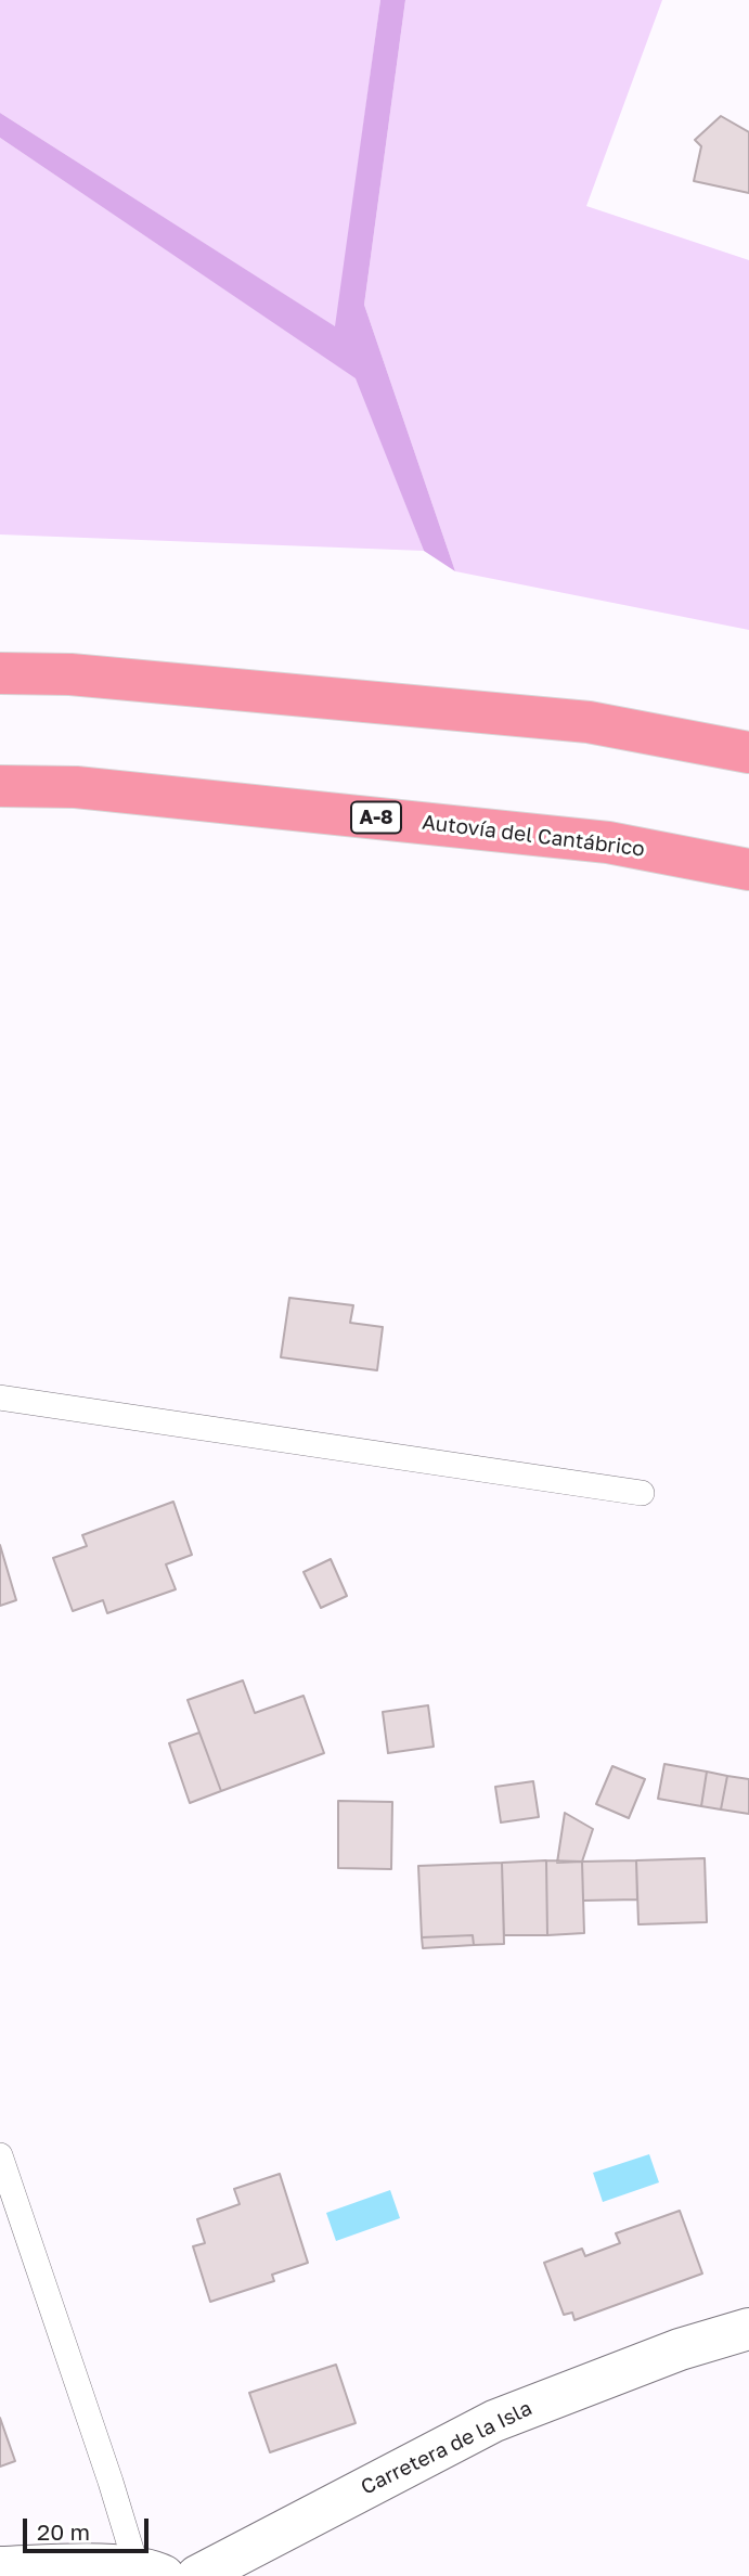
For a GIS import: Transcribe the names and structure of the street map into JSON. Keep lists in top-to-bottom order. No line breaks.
{"streets":{"highway":["A-8","Autovía del Cantábrico"],"street":["Carretera de la Isla"]},"scale_bar":"20 m"}
